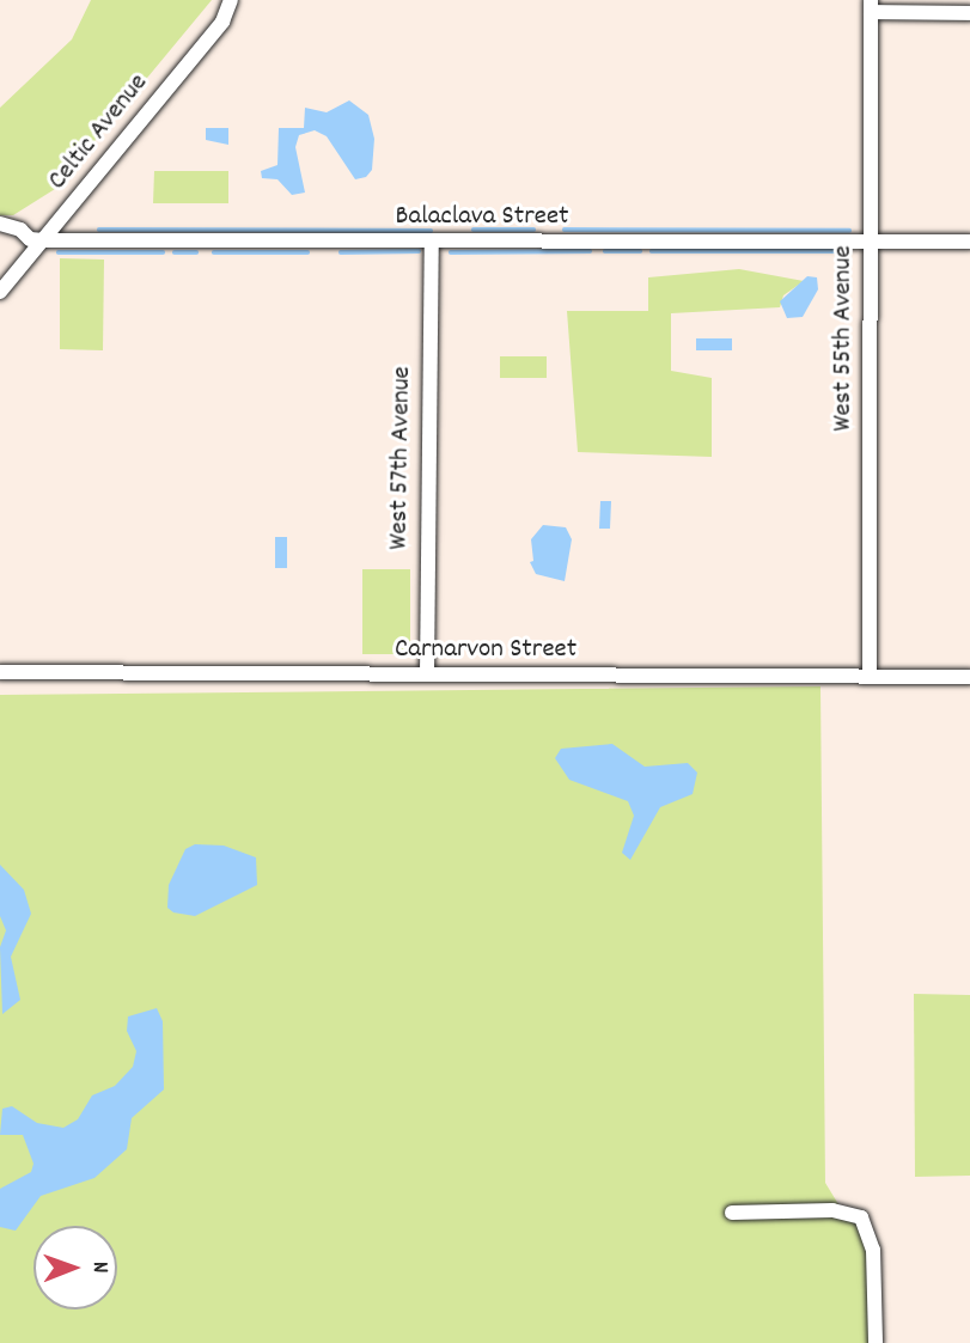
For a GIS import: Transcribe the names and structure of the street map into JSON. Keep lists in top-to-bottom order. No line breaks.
{"streets":{"street":["Celtic Avenue","Balaclava Street","West 55th Avenue","West 57th Avenue","Carnarvon Street"]},"crossings":[["Celtic Avenue","Balaclava Street"],["Balaclava Street","West 55th Avenue"],["Balaclava Street","West 57th Avenue"],["West 55th Avenue","Carnarvon Street"],["West 57th Avenue","Carnarvon Street"]],"north":"right"}
